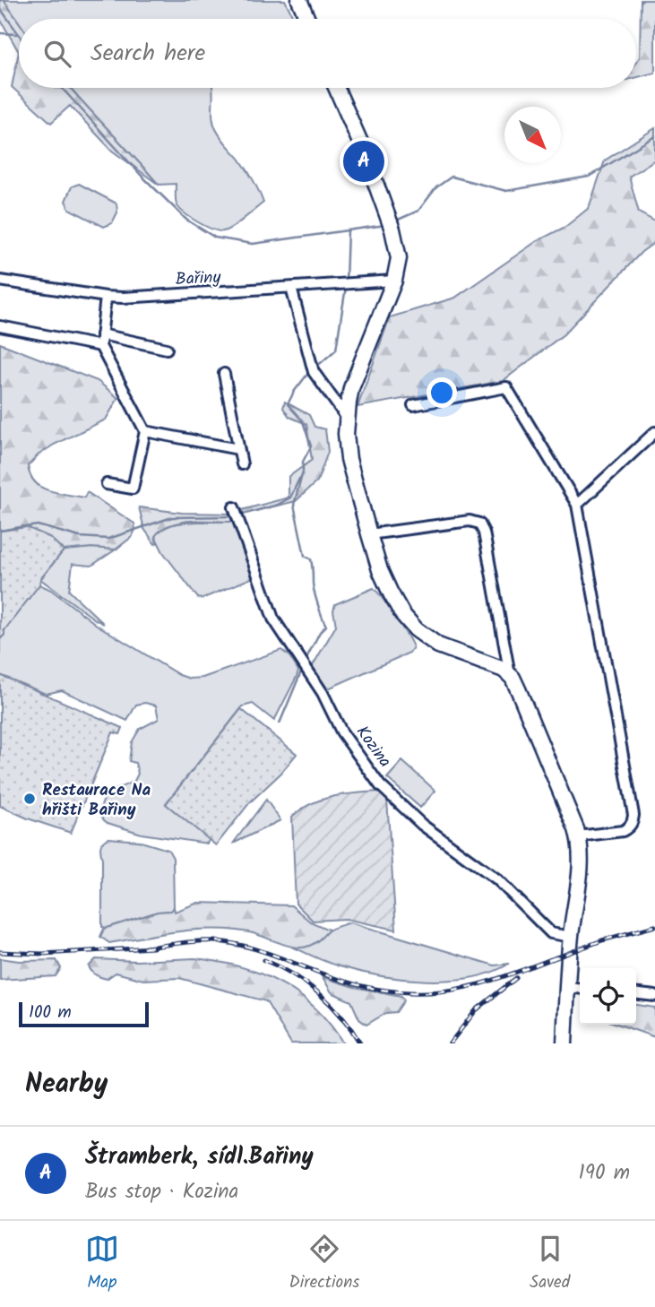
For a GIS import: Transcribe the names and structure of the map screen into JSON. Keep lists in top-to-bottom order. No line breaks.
{"streets":{"street":["Bařiny","Kozina"]},"places":["Restaurace Na hřišti Bařiny"],"scale_bar":"100 m","north":"bottom right","page":{"search":"Search here","pins":"A","scale":"100 m","heading":"Nearby","list":[{"mark":"A","name":"Štramberk, sídl.Bařiny","note":"Bus stop · Kozina","value":"190 m"}],"nav":["Map","Directions","Saved"]}}
